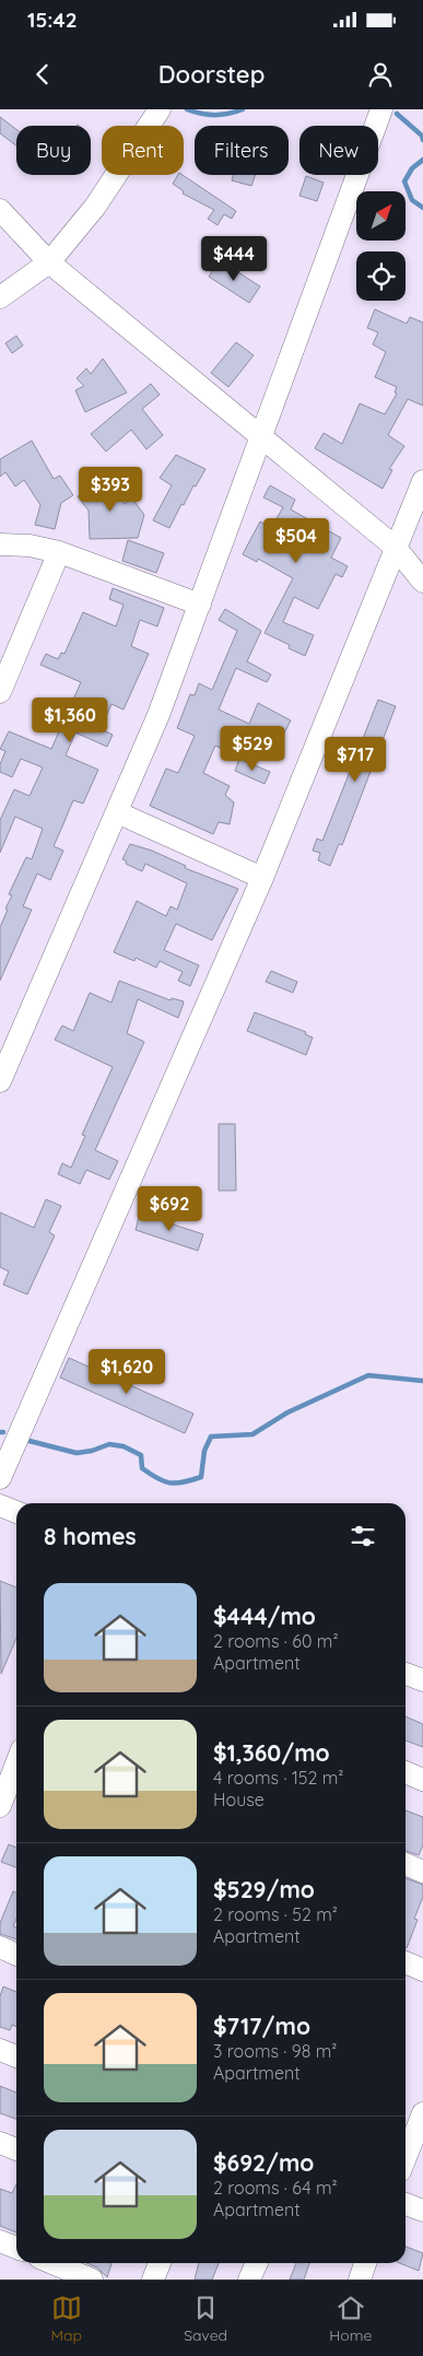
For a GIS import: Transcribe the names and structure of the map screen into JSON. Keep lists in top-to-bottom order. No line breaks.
{"north":"top right","page":{"status":"15:42","header":"Doorstep","chip":["Buy","Rent","Filters","New"],"price":["$444","$393","$504","$1,360","$529","$717","$692","$1,620"],"heading":"8 homes","list":[{"name":"$444/mo","note":"2 rooms · 60 m² · Apartment"},{"name":"$1,360/mo","note":"4 rooms · 152 m² · House"},{"name":"$529/mo","note":"2 rooms · 52 m² · Apartment"},{"name":"$717/mo","note":"3 rooms · 98 m² · Apartment"},{"name":"$692/mo","note":"2 rooms · 64 m² · Apartment"}],"tabs":["Map","Saved","Home"]}}
